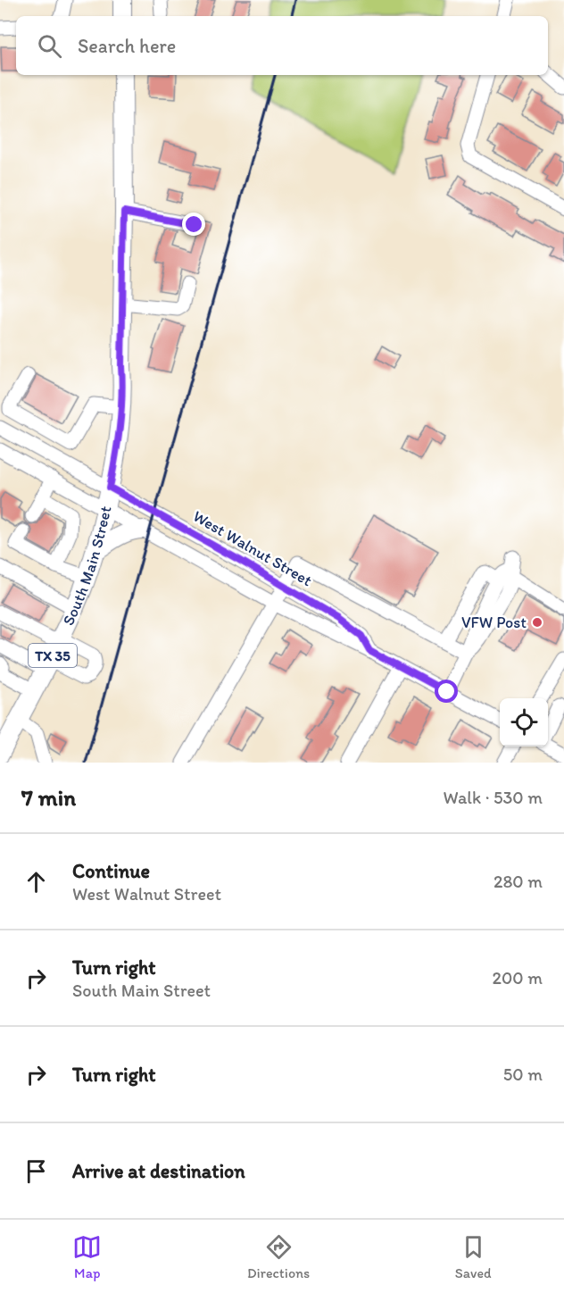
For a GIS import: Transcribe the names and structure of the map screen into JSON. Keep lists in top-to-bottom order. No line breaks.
{"streets":{"main road":["South Main Street","TX 35"],"street":["West Walnut Street"]},"crossings":[["West Walnut Street","South Main Street"]],"places":["VFW Post"],"page":{"search":"Search here","heading":["7 min","Walk · 530 m"],"list":[["Continue","West Walnut Street","280 m"],["Turn right","South Main Street","200 m"],["Turn right","50 m"],"Arrive at destination"],"nav":["Map","Directions","Saved"]}}
